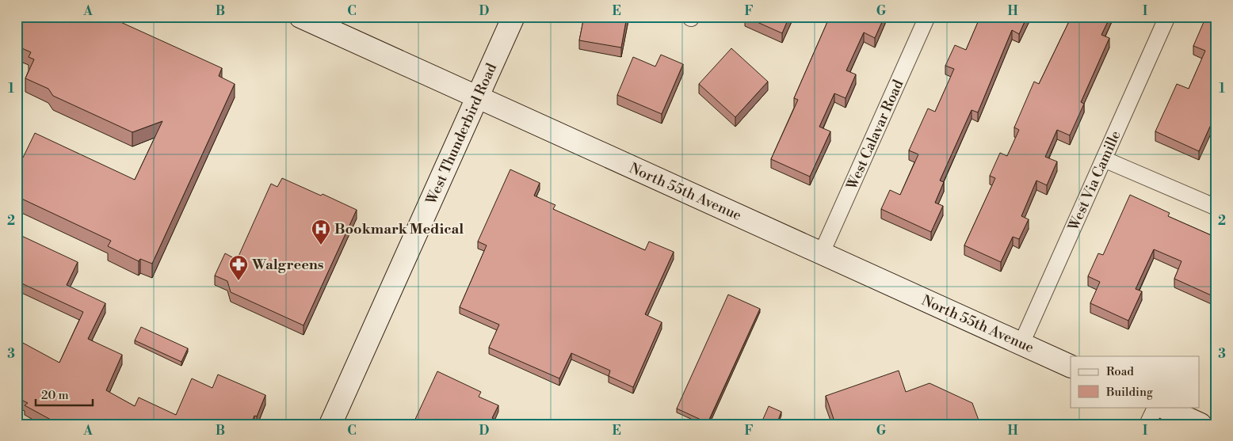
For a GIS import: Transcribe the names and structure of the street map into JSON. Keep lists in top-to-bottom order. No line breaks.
{"streets":{"street":["West Thunderbird Road","West Calavar Road","West Via Camille","North 55th Avenue"]},"crossings":[["West Thunderbird Road","North 55th Avenue"],["West Calavar Road","North 55th Avenue"],["West Via Camille","North 55th Avenue"]],"places":{"hospital":["Bookmark Medical"],"pharmacy":["Walgreens"]},"legend":["Road","Building"],"scale_bar":"20 m","grid":{"columns":["A","B","C","D","E","F","G","H","I"],"rows":["1","2","3"]}}
